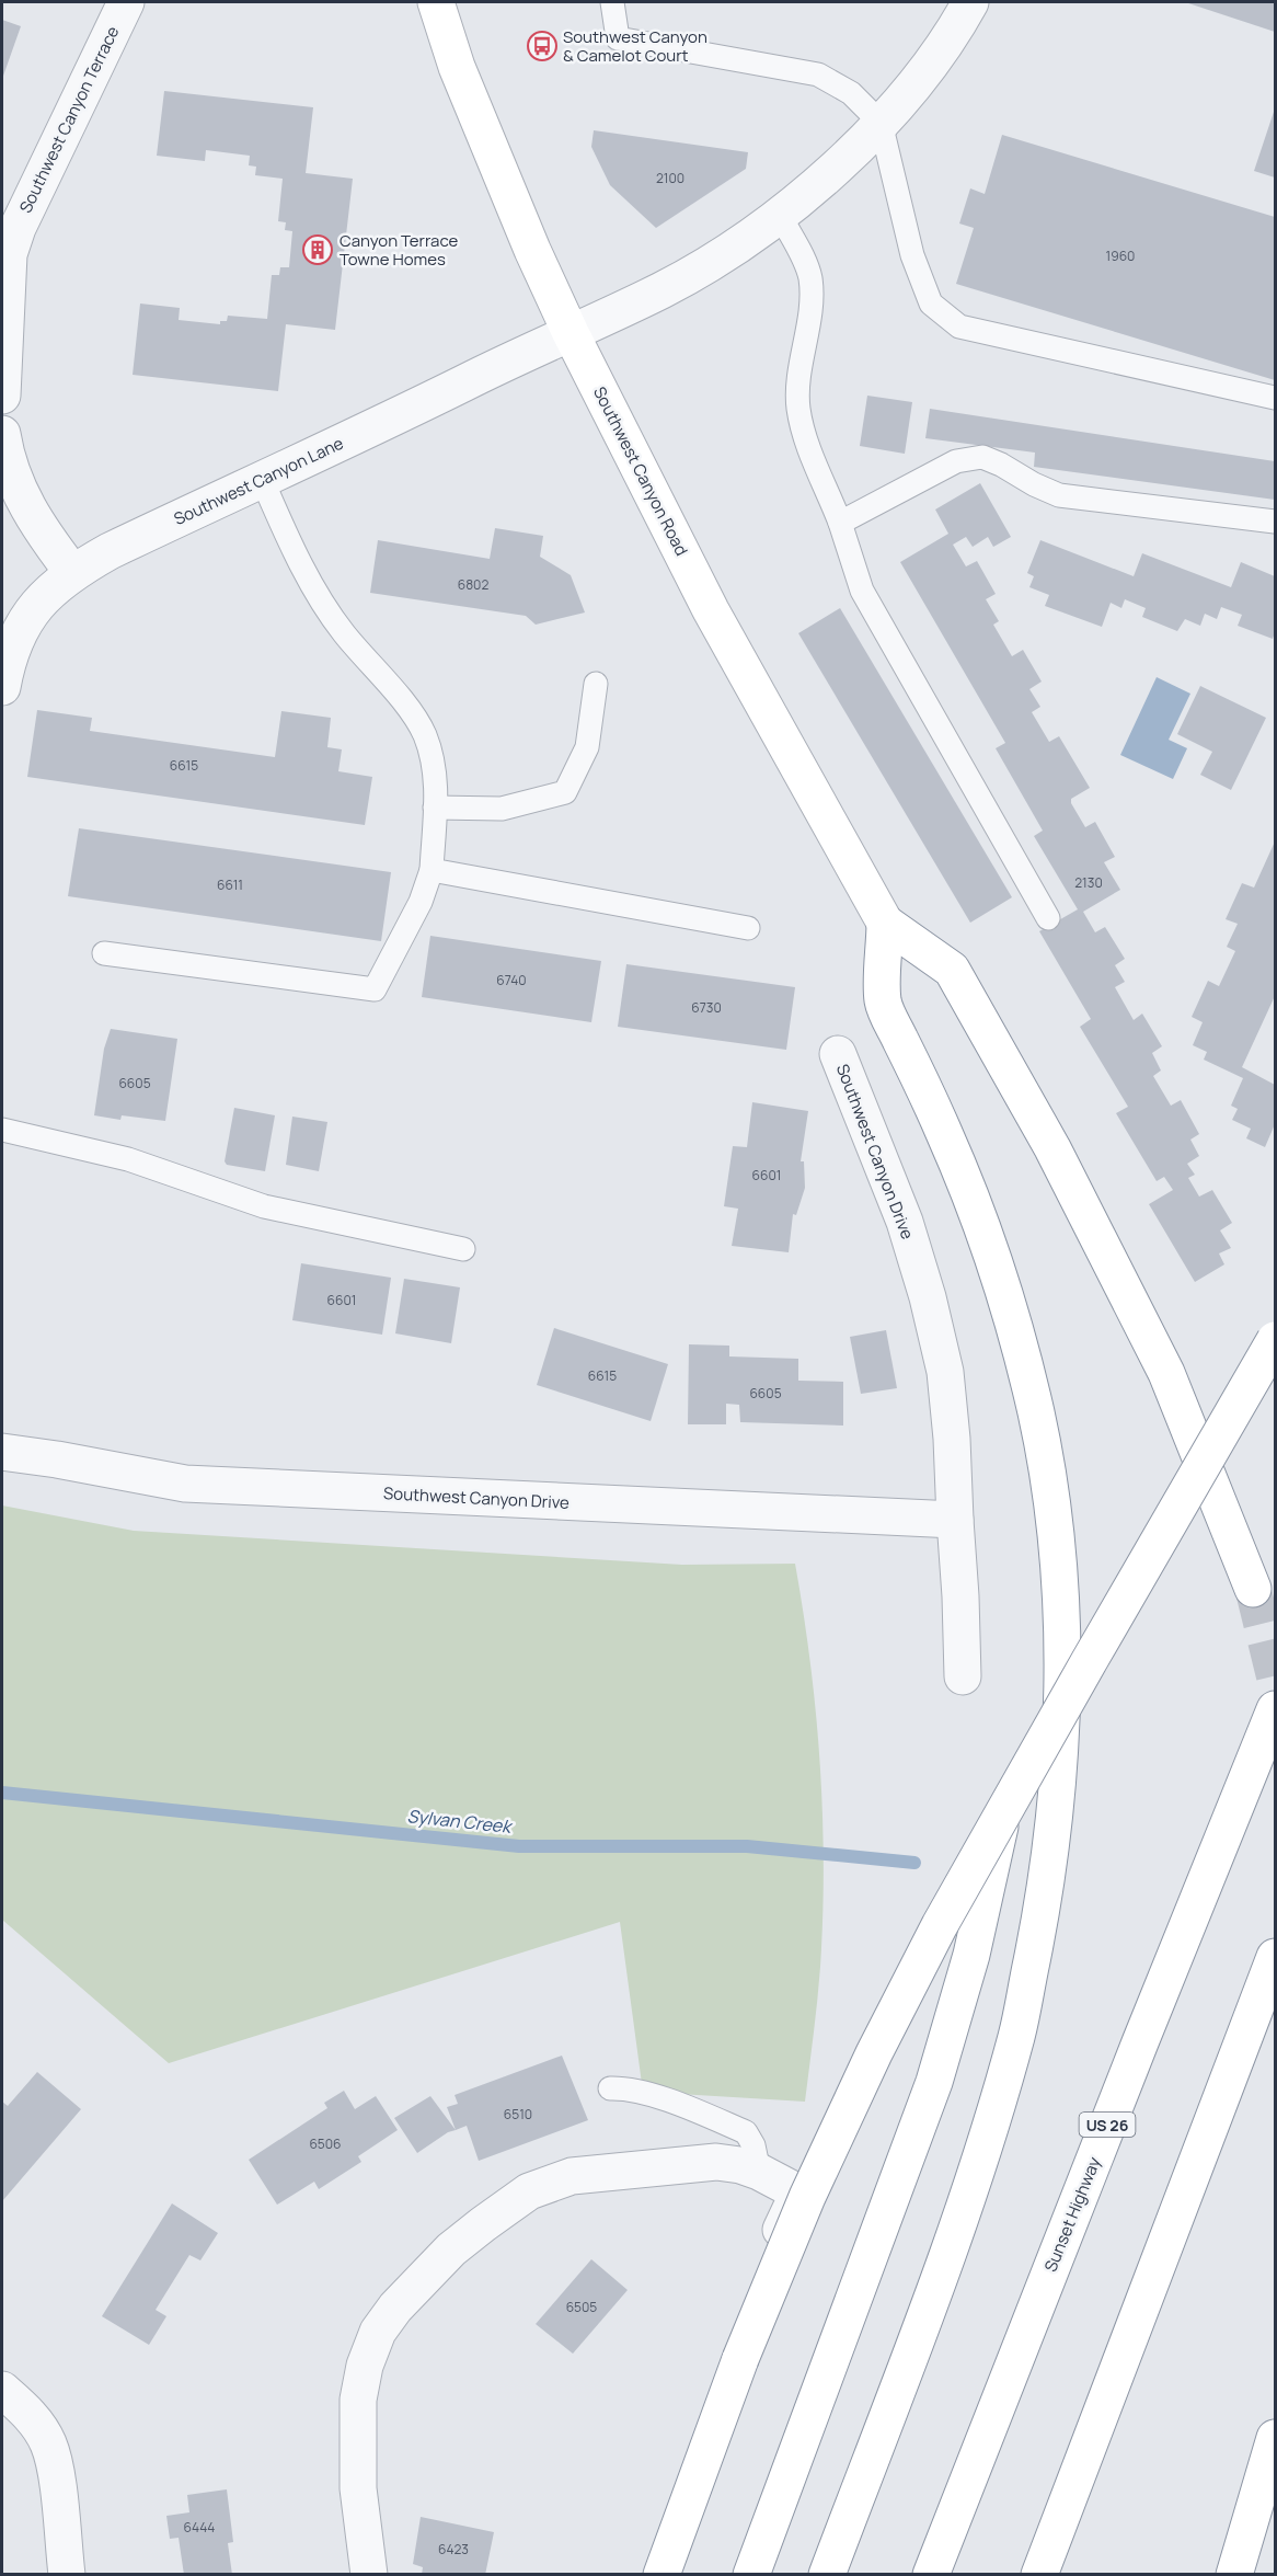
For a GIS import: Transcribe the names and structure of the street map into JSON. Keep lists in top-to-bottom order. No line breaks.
{"streets":{"main road":["Southwest Canyon Road","US 26","Sunset Highway"],"street":["Southwest Canyon Terrace","Southwest Canyon Lane","Southwest Canyon Drive"]},"crossings":[["Southwest Canyon Road","Southwest Canyon Lane"]],"water":["Sylvan Creek"],"places":{"bus stop":["Southwest Canyon & Camelot Court"],"building":["Canyon Terrace Towne Homes"]},"house_numbers":["2100","1960","6802","6615","2130","6611","6740","6730","6605","6601","6601","6615","6605","6510","6506","6505","6444","6423"]}
